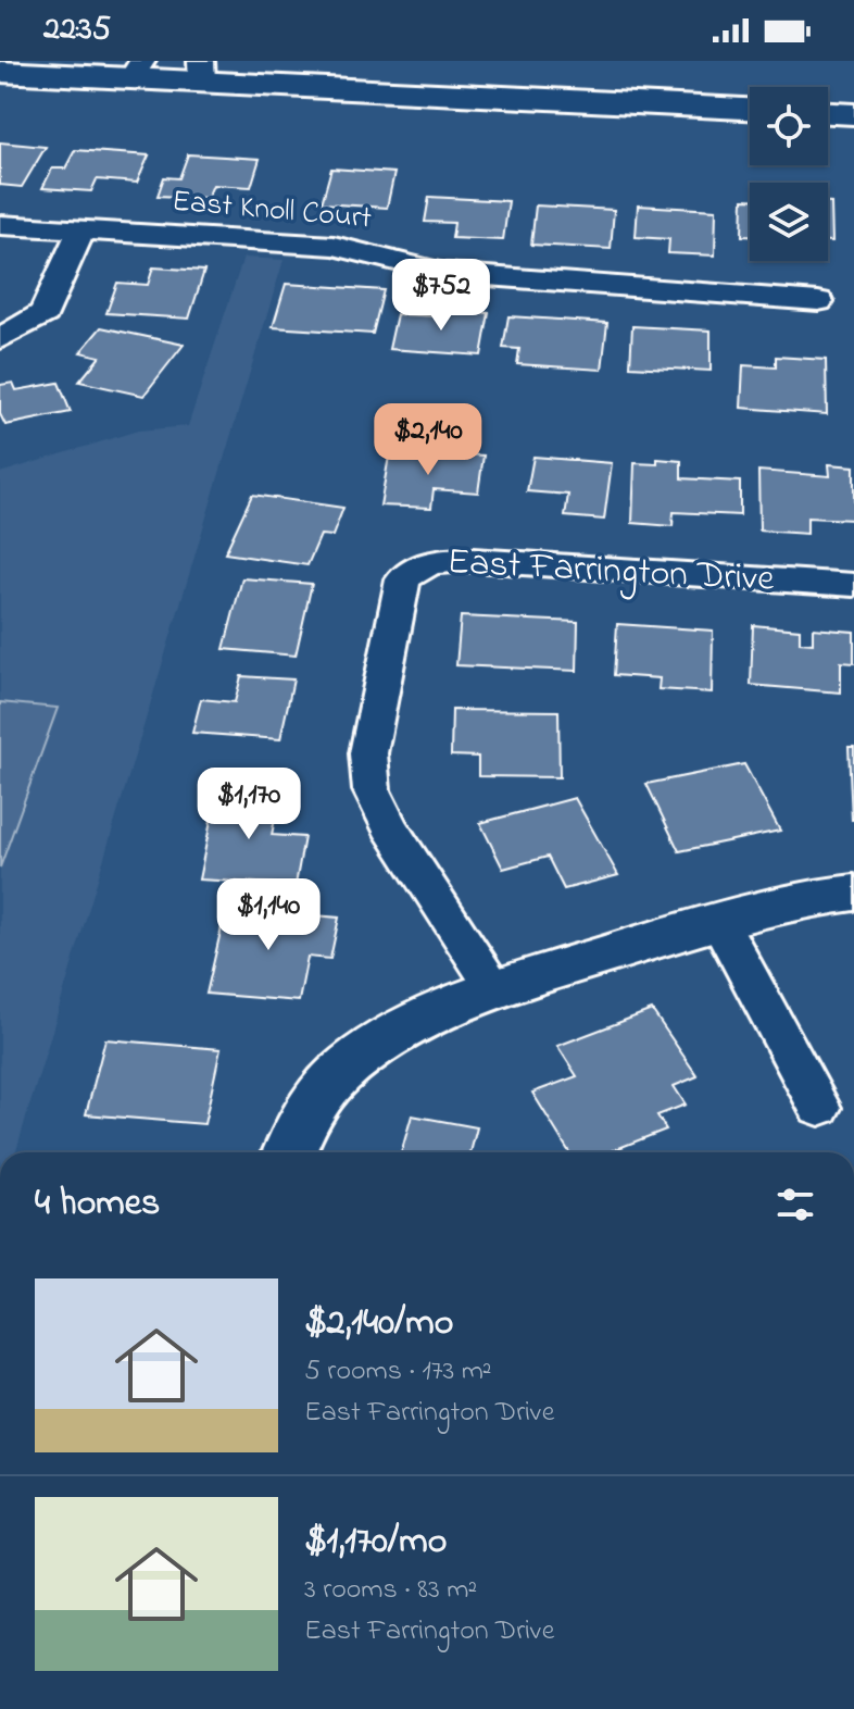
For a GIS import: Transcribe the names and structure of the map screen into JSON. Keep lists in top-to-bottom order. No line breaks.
{"streets":{"street":["East Knoll Court","East Farrington Drive"]},"page":{"status":"22:35","price":["$752","$2,140","$1,170","$1,140"],"heading":"4 homes","list":[{"name":"$2,140/mo","note":"5 rooms · 173 m² · East Farrington Drive"},{"name":"$1,170/mo","note":"3 rooms · 83 m² · East Farrington Drive"}]}}
